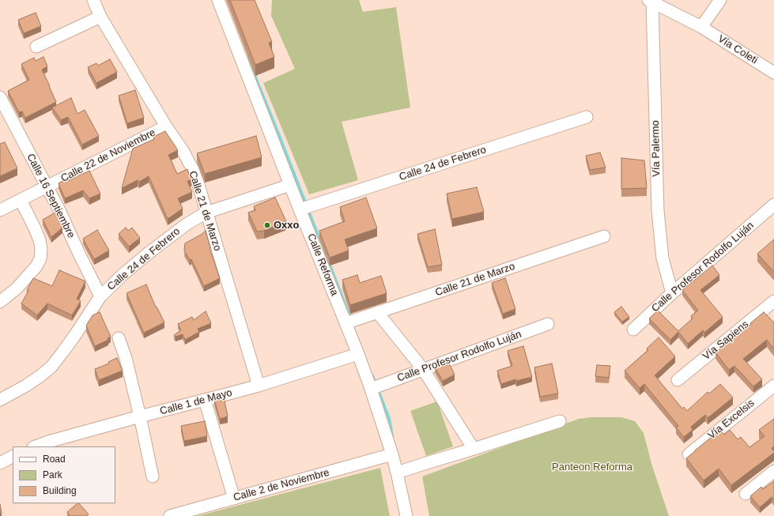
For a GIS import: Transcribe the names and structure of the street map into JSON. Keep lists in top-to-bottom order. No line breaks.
{"streets":{"street":["Vía Coleti","Vía Palermo","Calle 22 de Noviembre","Calle 24 de Febrero","Calle 16 Septiembre","Calle 21 de Marzo","Calle Reforma","Calle Profesor Rodolfo Luján","Vía Sapiens","Calle 1 de Mayo","Vía Excelsis","Calle 2 de Noviembre"]},"crossings":[["Vía Coleti","Vía Palermo"],["Vía Palermo","Calle Profesor Rodolfo Luján"],["Calle 22 de Noviembre","Calle 16 Septiembre"],["Calle 22 de Noviembre","Calle 21 de Marzo"],["Calle 24 de Febrero","Calle 16 Septiembre"],["Calle 24 de Febrero","Calle 21 de Marzo"],["Calle 24 de Febrero","Calle Reforma"],["Calle 21 de Marzo","Calle Reforma"],["Calle 21 de Marzo","Calle 1 de Mayo"],["Calle Reforma","Calle Profesor Rodolfo Luján"],["Calle Reforma","Calle 1 de Mayo"],["Calle Reforma","Calle 2 de Noviembre"]],"parks":["Panteon Reforma"],"places":["Oxxo"],"legend":["Road","Park","Building"]}
